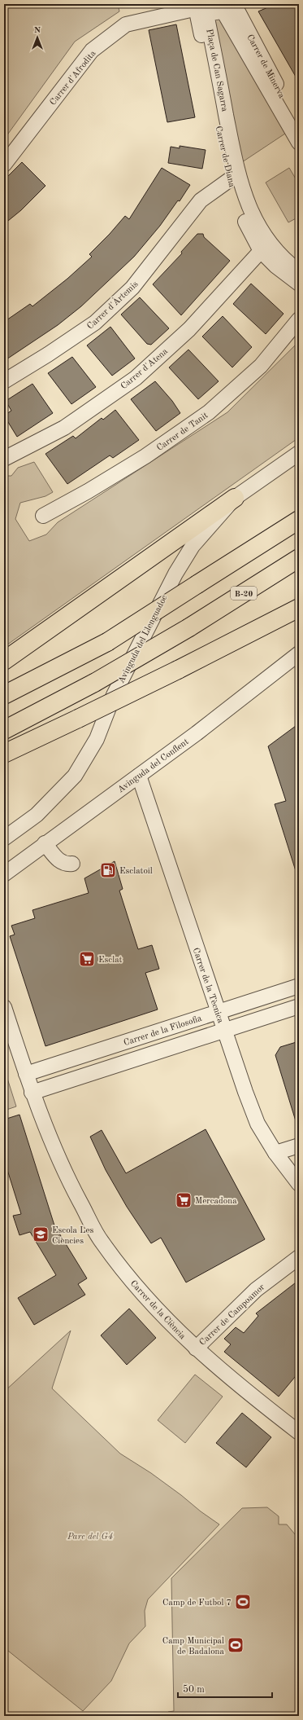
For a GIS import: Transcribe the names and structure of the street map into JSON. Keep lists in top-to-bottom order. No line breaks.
{"streets":{"highway":["B-20"],"street":["Carrer de Minerva","Plaça de Can Sagarra","Carrer d'Afrodita","Carrer de Diana","Carrer d'Àrtemis","Carrer d'Atena","Carrer de Tanit","Avinguda del Llenguadoc","Avinguda del Conflent","Carrer de la Tècnica","Carrer de la Filosofia","Carrer de la Ciència","Carrer de Campoamor"]},"crossings":[["Carrer d'Afrodita","Carrer de Diana"],["Carrer de Diana","Carrer d'Àrtemis"],["Carrer de Diana","Carrer d'Atena"],["Avinguda del Conflent","Carrer de la Tècnica"],["Carrer de la Tècnica","Carrer de la Filosofia"],["Carrer de la Filosofia","Carrer de la Ciència"],["Carrer de la Ciència","Carrer de Campoamor"]],"parks":["Parc del G4"],"places":{"fuel station":["Esclatoil"],"supermarket":["Esclat","Mercadona"],"school or university":["Escola Les Ciències"],"sports":["Camp de Futbol 7","Camp Municipal de Badalona"]},"scale_bar":"50 m","north":"top"}
